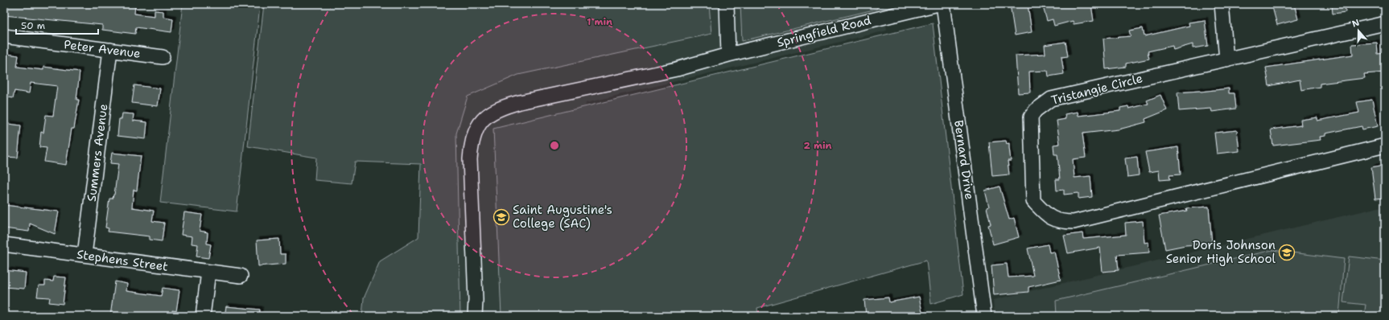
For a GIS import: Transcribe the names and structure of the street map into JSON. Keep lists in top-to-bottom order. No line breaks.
{"streets":{"street":["Springfield Road","Peter Avenue","Tristangie Circle","Summers Avenue","Bernard Drive","Stephens Street"]},"crossings":[["Springfield Road","Bernard Drive"],["Peter Avenue","Summers Avenue"],["Summers Avenue","Stephens Street"]],"places":{"school or university":["Saint Augustine's College (SAC)","Doris Johnson Senior High School"]},"scale_bar":"50 m","north":"top","rings":["1 min","2 min"]}
